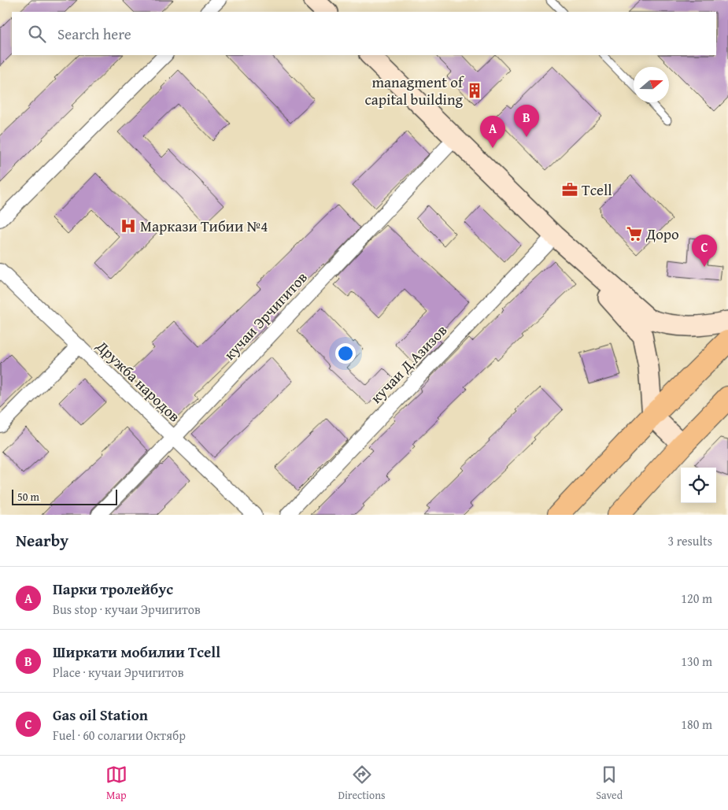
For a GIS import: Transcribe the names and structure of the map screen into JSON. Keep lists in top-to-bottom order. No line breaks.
{"streets":{"street":["кучаи Эрчигитов","кучаи Д.Азизов","Дружба народов"]},"crossings":[["кучаи Эрчигитов","Дружба народов"]],"places":{"building":["managment of capital building"],"office":["Tcell"],"hospital":["Маркази Тибии №4"],"supermarket":["Доро"]},"scale_bar":"50 m","north":"right","page":{"search":"Search here","pins":["B","A","C"],"scale":"50 m","heading":["Nearby","3 results"],"list":[{"mark":"A","name":"Парки тролейбус","note":"Bus stop · кучаи Эрчигитов","value":"120 m"},{"mark":"B","name":"Ширкати мобилии Tcell","note":"Place · кучаи Эрчигитов","value":"130 m"},{"mark":"C","name":"Gas oil Station","note":"Fuel · 60 солагии Октябр","value":"180 m"}],"nav":["Map","Directions","Saved"]}}
